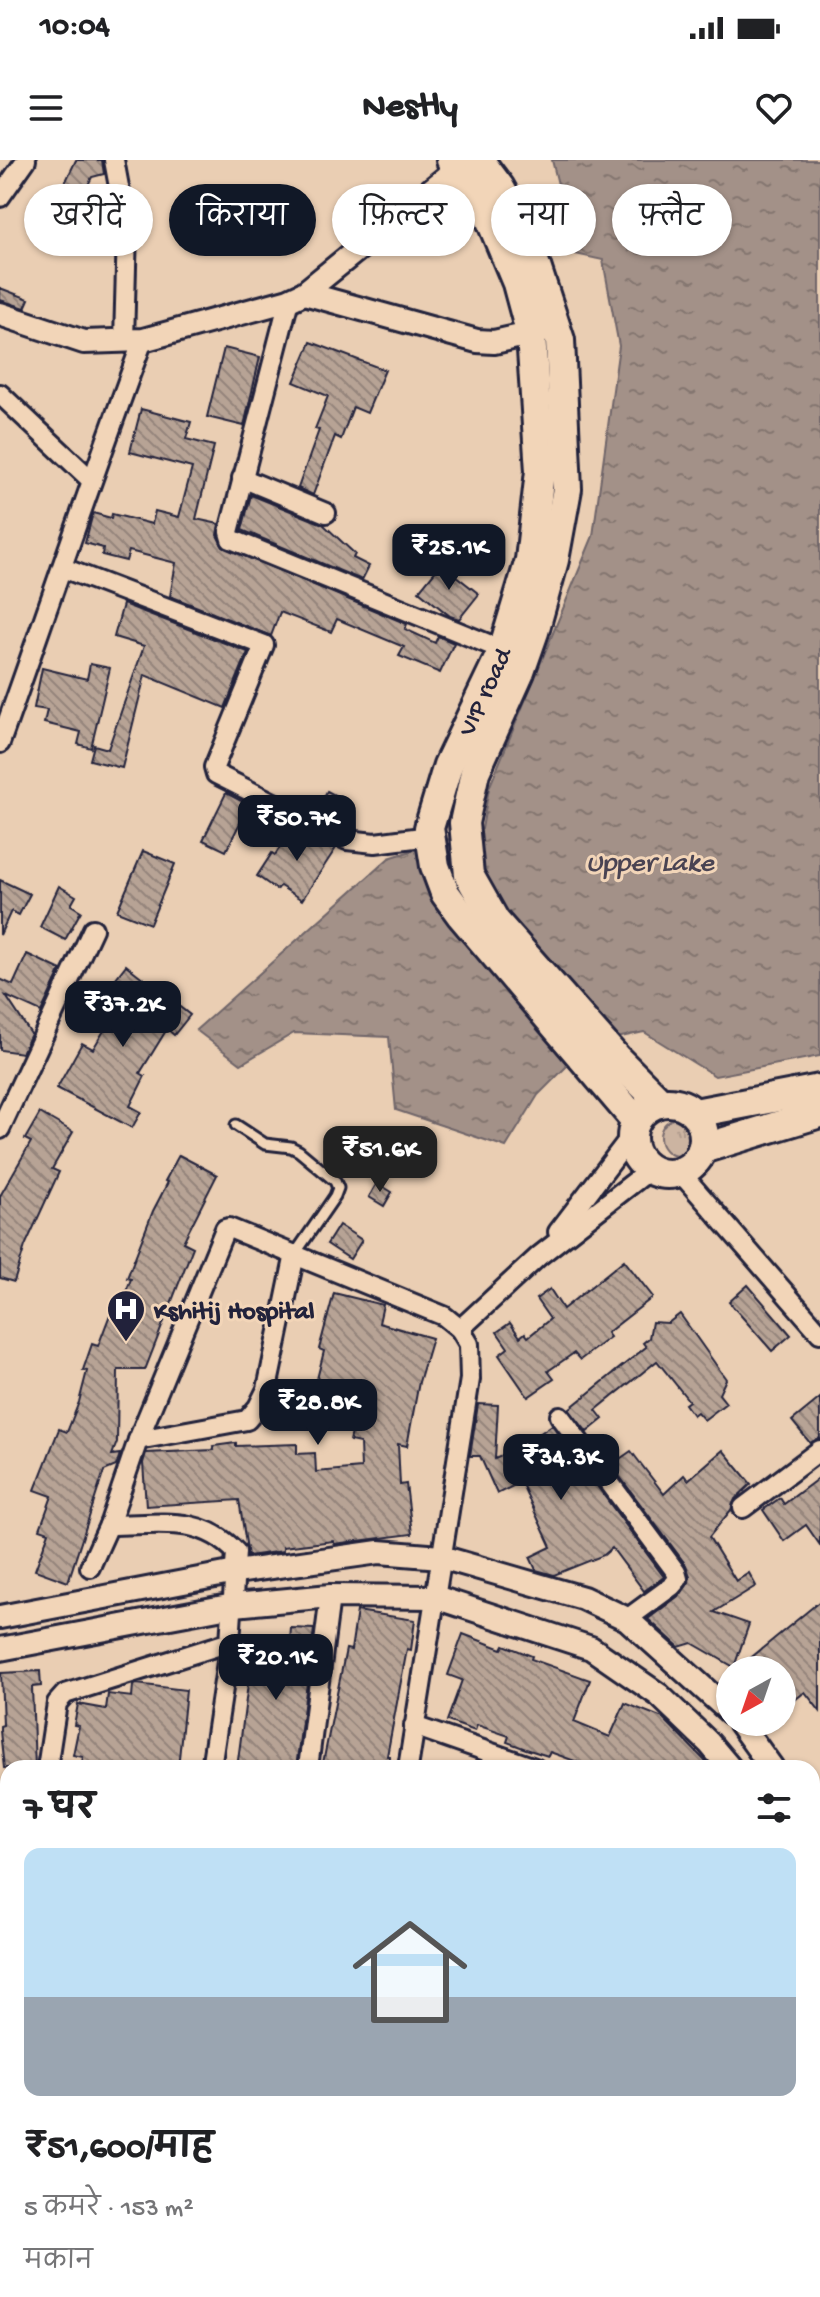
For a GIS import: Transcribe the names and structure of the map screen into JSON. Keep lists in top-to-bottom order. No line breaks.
{"streets":{"main road":["VIP road"]},"water":["Upper Lake"],"places":{"hospital":["Kshitij Hospital"]},"north":"bottom left","page":{"status":"10:04","header":"Nestly","chip":["खरीदें","किराया","फ़िल्टर","नया","फ़्लैट"],"price":["₹25.1K","₹50.7K","₹37.2K","₹51.6K","₹28.8K","₹34.3K","₹20.1K"],"heading":"7 घर","list":[{"name":"₹51,600/माह","note":"5 कमरे · 153 m² · मकान"}]}}
